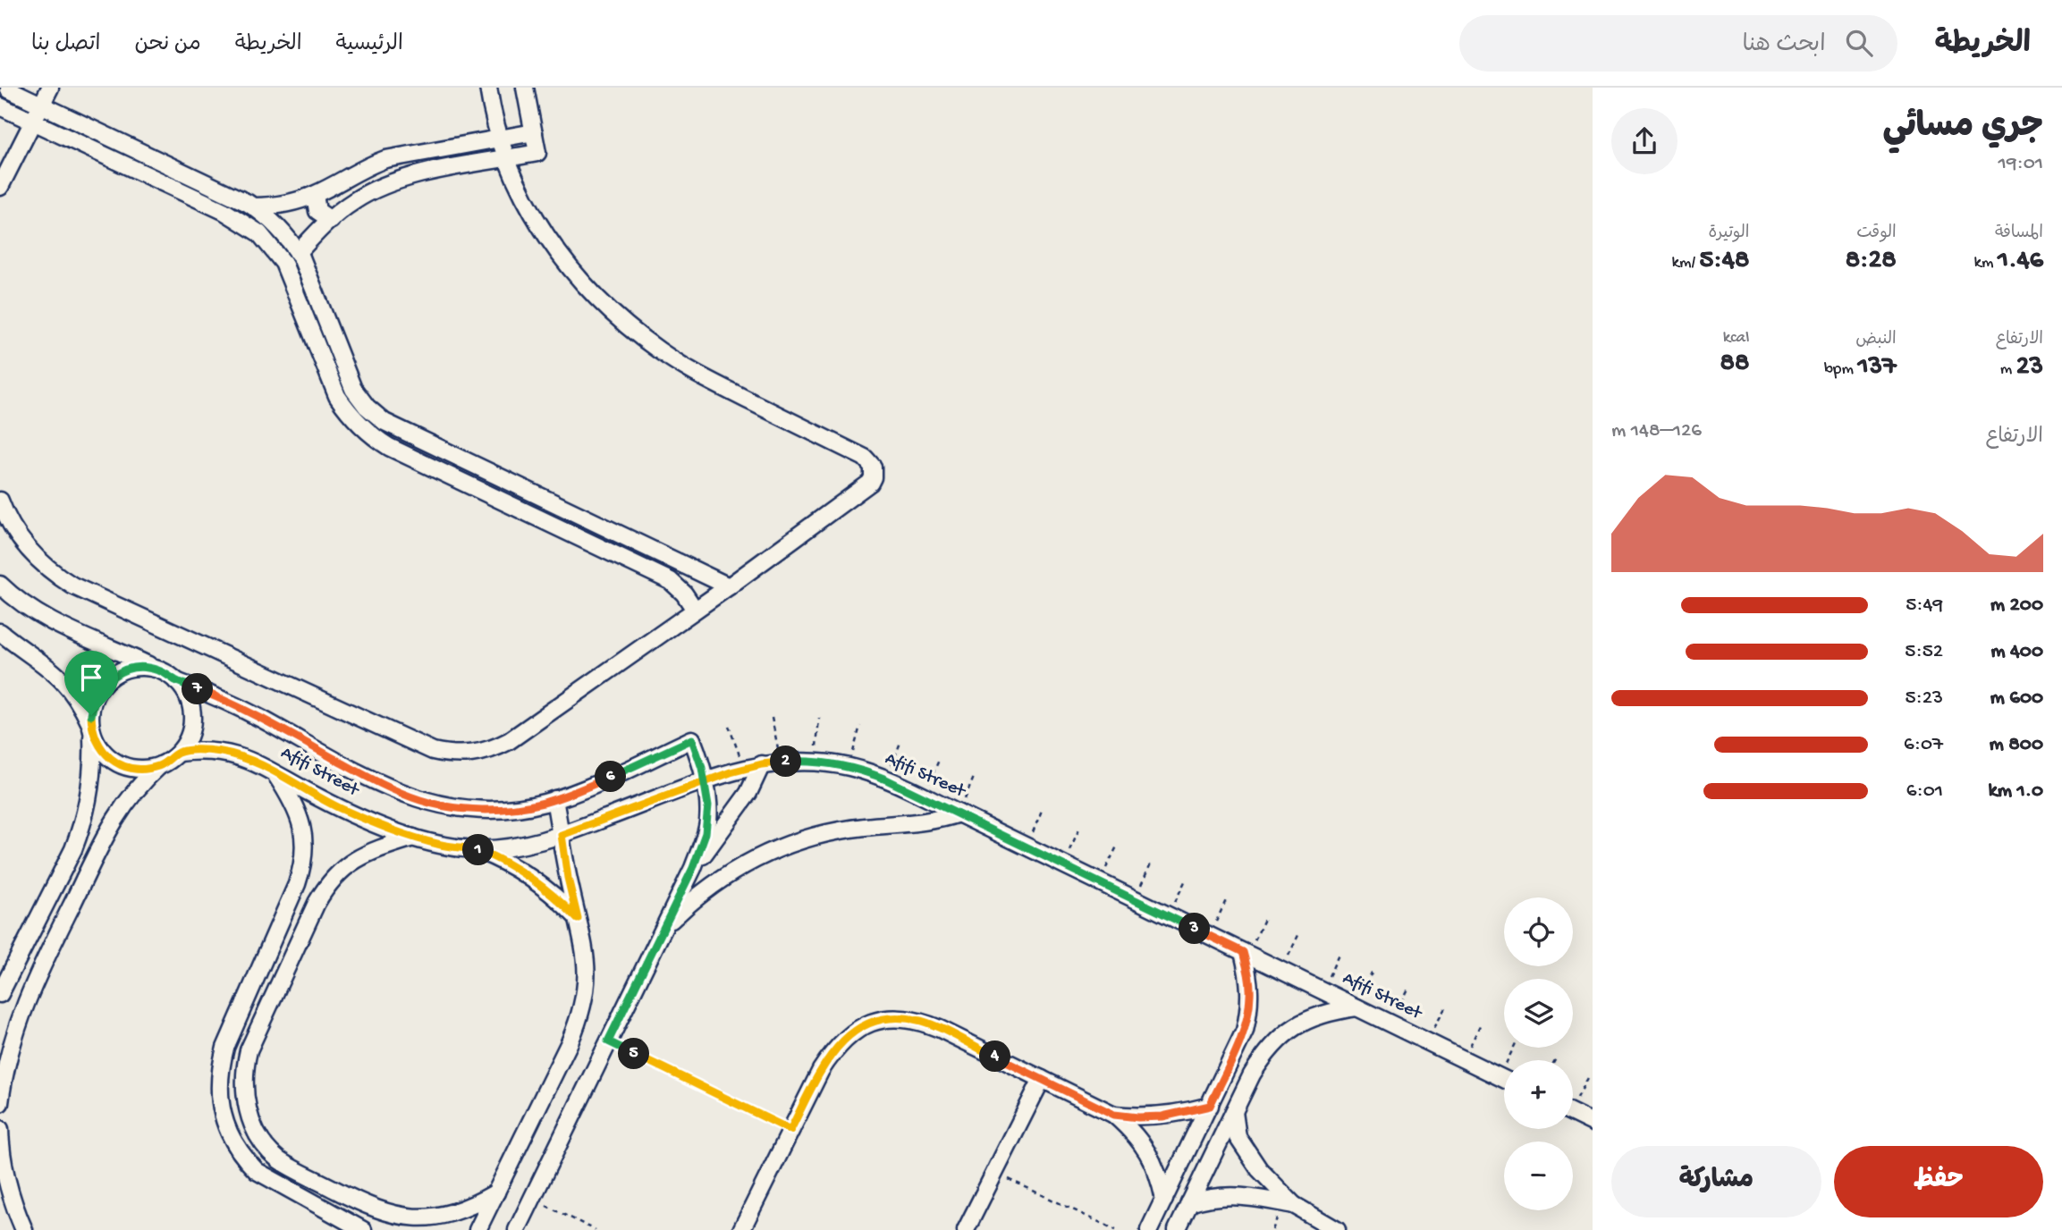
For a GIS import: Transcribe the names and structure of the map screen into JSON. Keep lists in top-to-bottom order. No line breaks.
{"streets":{"street":["Afifi Street"]},"page":{"header":"الخريطة","search":"ابحث هنا","nav":["الرئيسية","الخريطة","من نحن","اتصل بنا"],"heading":["جري مسائي","19:01"],"stats":[["المسافة","1.46 km"],["الوقت","8:28"],["الوتيرة","5:48 /km"],["الارتفاع","23 m"],["النبض","137 bpm"],["kcal","88"]],"chart":["الارتفاع","126–148 m"],"list":[{"name":"200 m","note":"5:49"},{"name":"400 m","note":"5:52"},{"name":"600 m","note":"5:23"},{"name":"800 m","note":"6:07"},{"name":"1.0 km","note":"6:01"}],"pins":["7","2","6","1","3","5","4"],"map_buttons":["+","−"],"buttons":["حفظ","مشاركة"]}}
